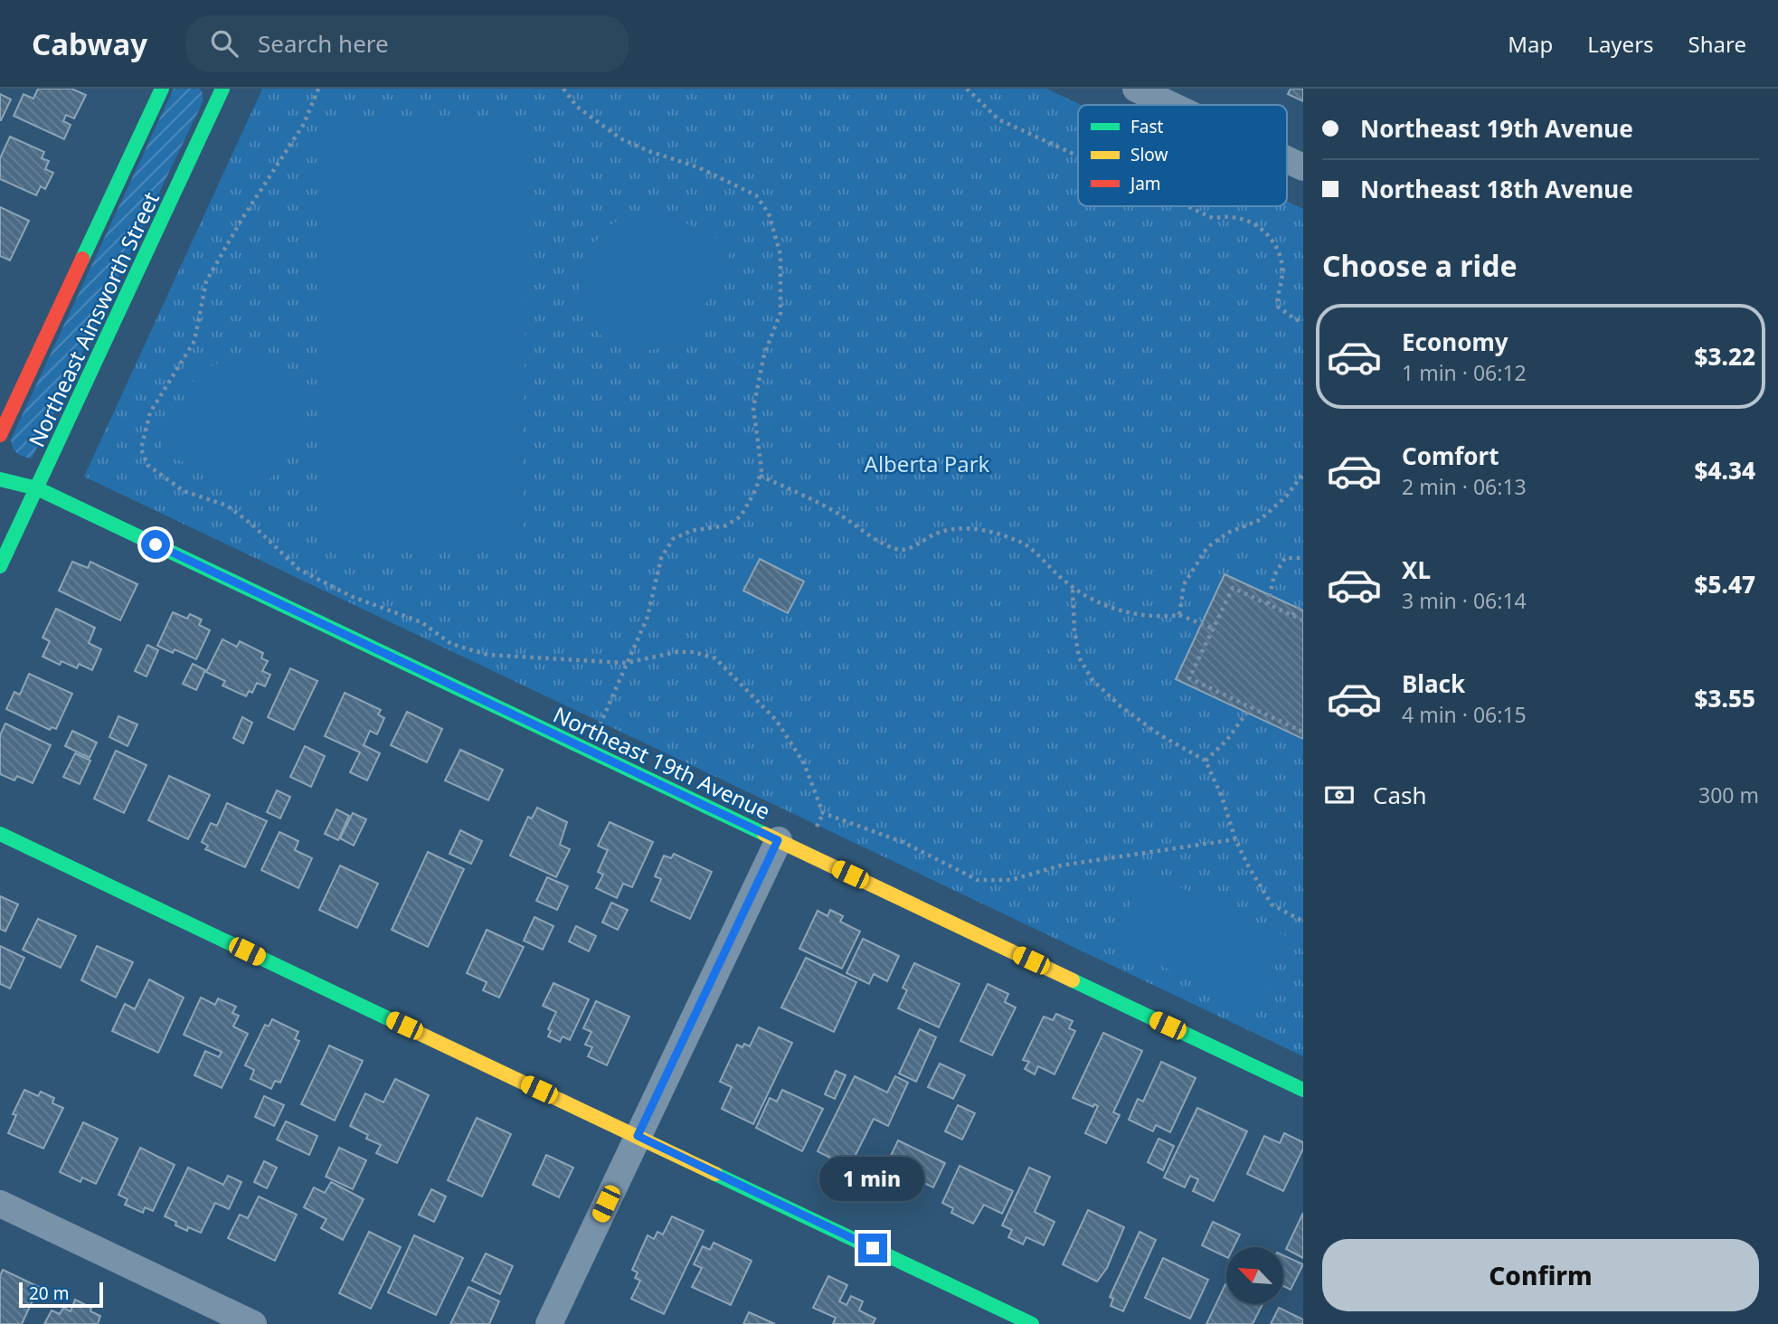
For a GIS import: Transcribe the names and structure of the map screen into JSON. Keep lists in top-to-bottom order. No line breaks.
{"streets":{"street":["Northeast Ainsworth Street","Northeast 19th Avenue"]},"crossings":[["Northeast Ainsworth Street","Northeast 19th Avenue"]],"parks":["Alberta Park"],"legend":["Fast","Slow","Jam"],"scale_bar":"20 m","north":"top left","page":{"header":"Cabway","search":"Search here","nav":["Map","Layers","Share"],"banner":["Northeast 19th Avenue","Northeast 18th Avenue"],"heading":"Choose a ride","list":[{"name":"Economy","note":"1 min · 06:12","value":"$3.22"},{"name":"Comfort","note":"2 min · 06:13","value":"$4.34"},{"name":"XL","note":"3 min · 06:14","value":"$5.47"},{"name":"Black","note":"4 min · 06:15","value":"$3.55"}],"pay":["Cash","300 m"],"bubble":"1 min","buttons":"Confirm","scale":"20 m"}}
